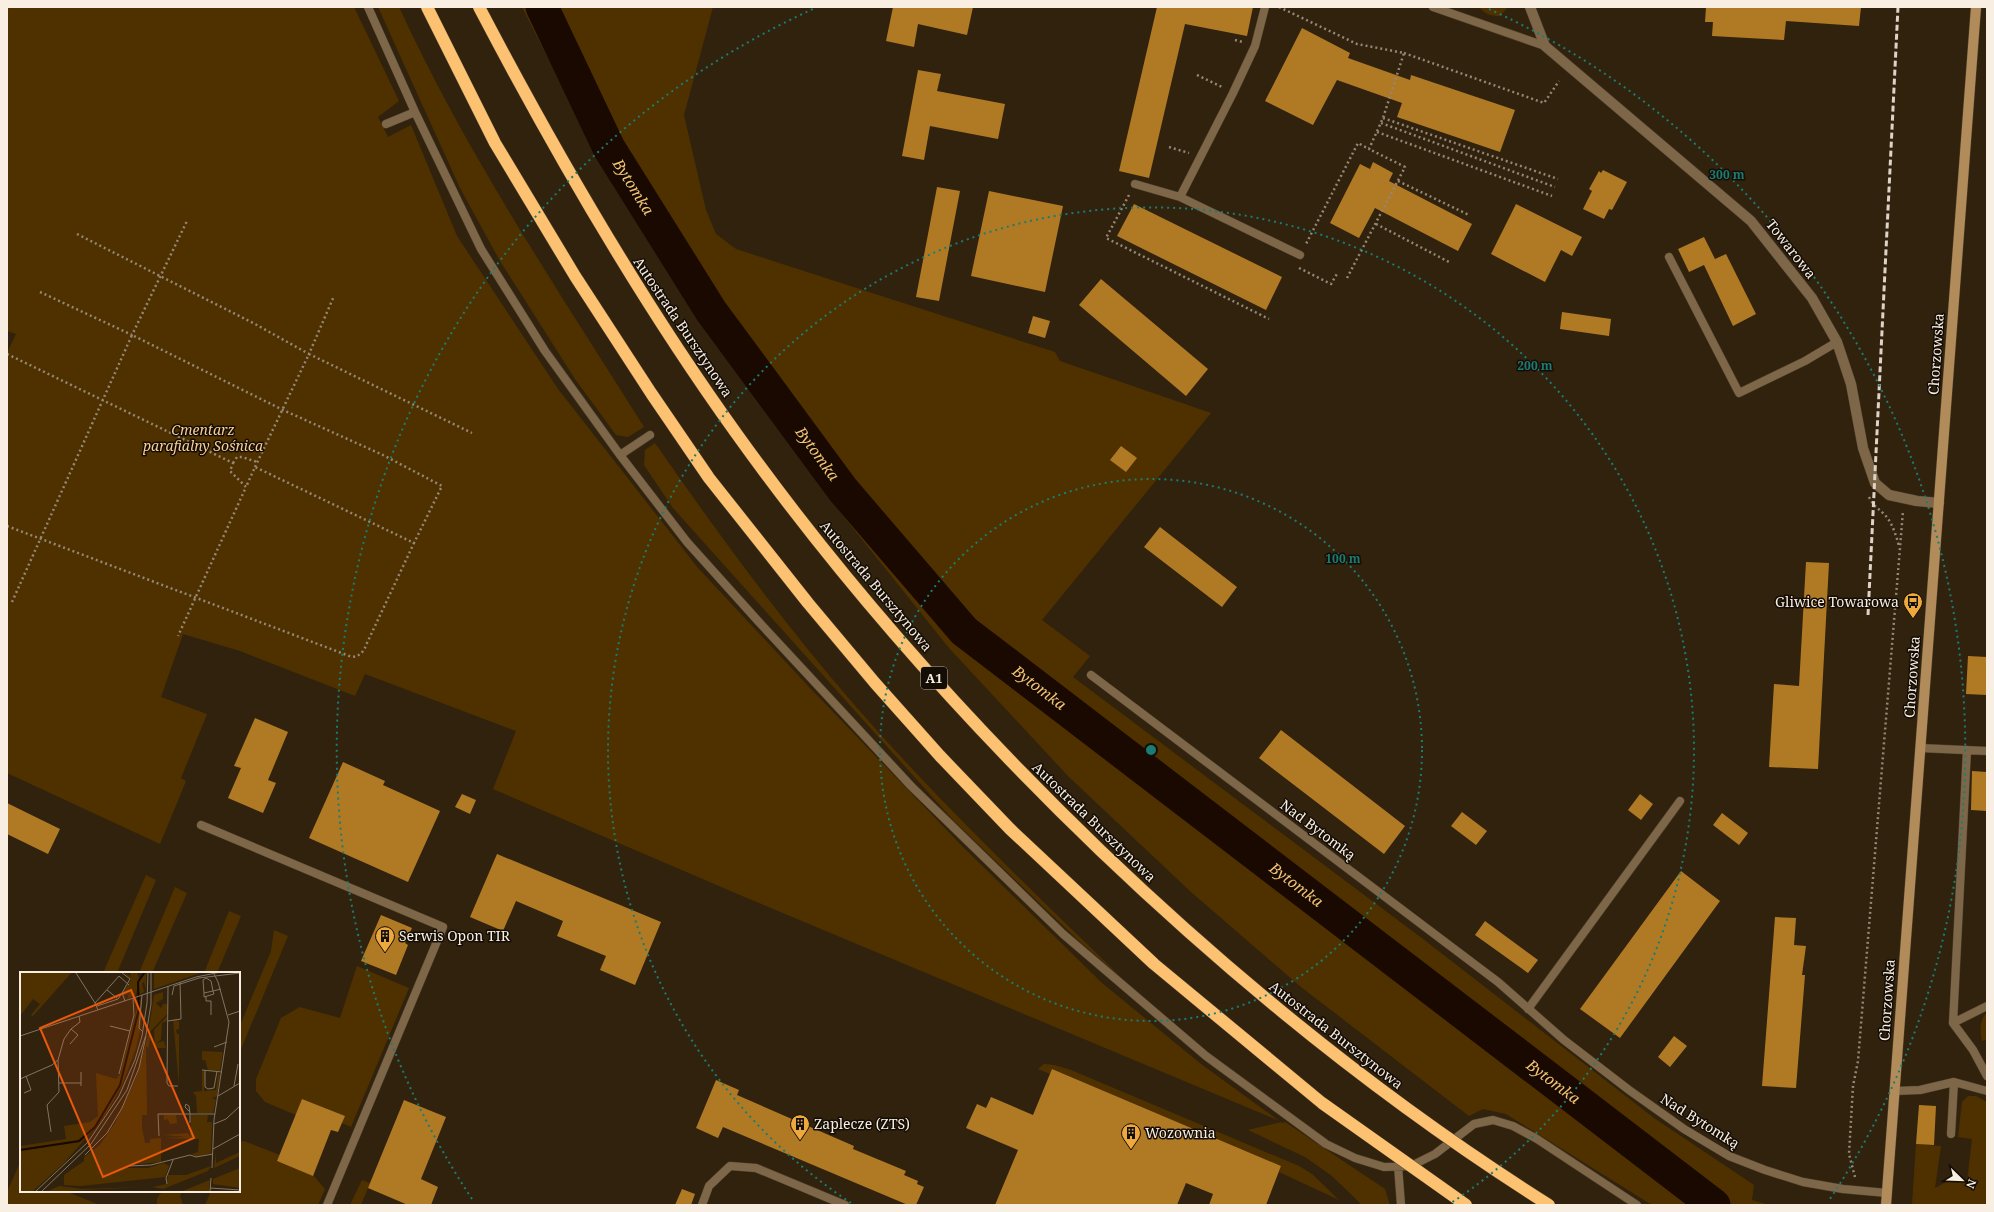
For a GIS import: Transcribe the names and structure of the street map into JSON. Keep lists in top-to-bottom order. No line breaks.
{"streets":{"highway":["Autostrada Bursztynowa","A1"],"main road":["Chorzowska"],"street":["Towarowa"],"lane":["Nad Bytomką"]},"crossings":[["Towarowa","Chorzowska"],["Chorzowska","Nad Bytomką"]],"water":["Bytomka"],"parks":["Cmentarz parafialny Sośnica"],"places":{"bus stop":["Gliwice Towarowa"],"building":["Serwis Opon TIR","Zaplecze (ZTS)","Wozownia"]},"north":"bottom right","rings":["300 m","200 m","100 m"]}
